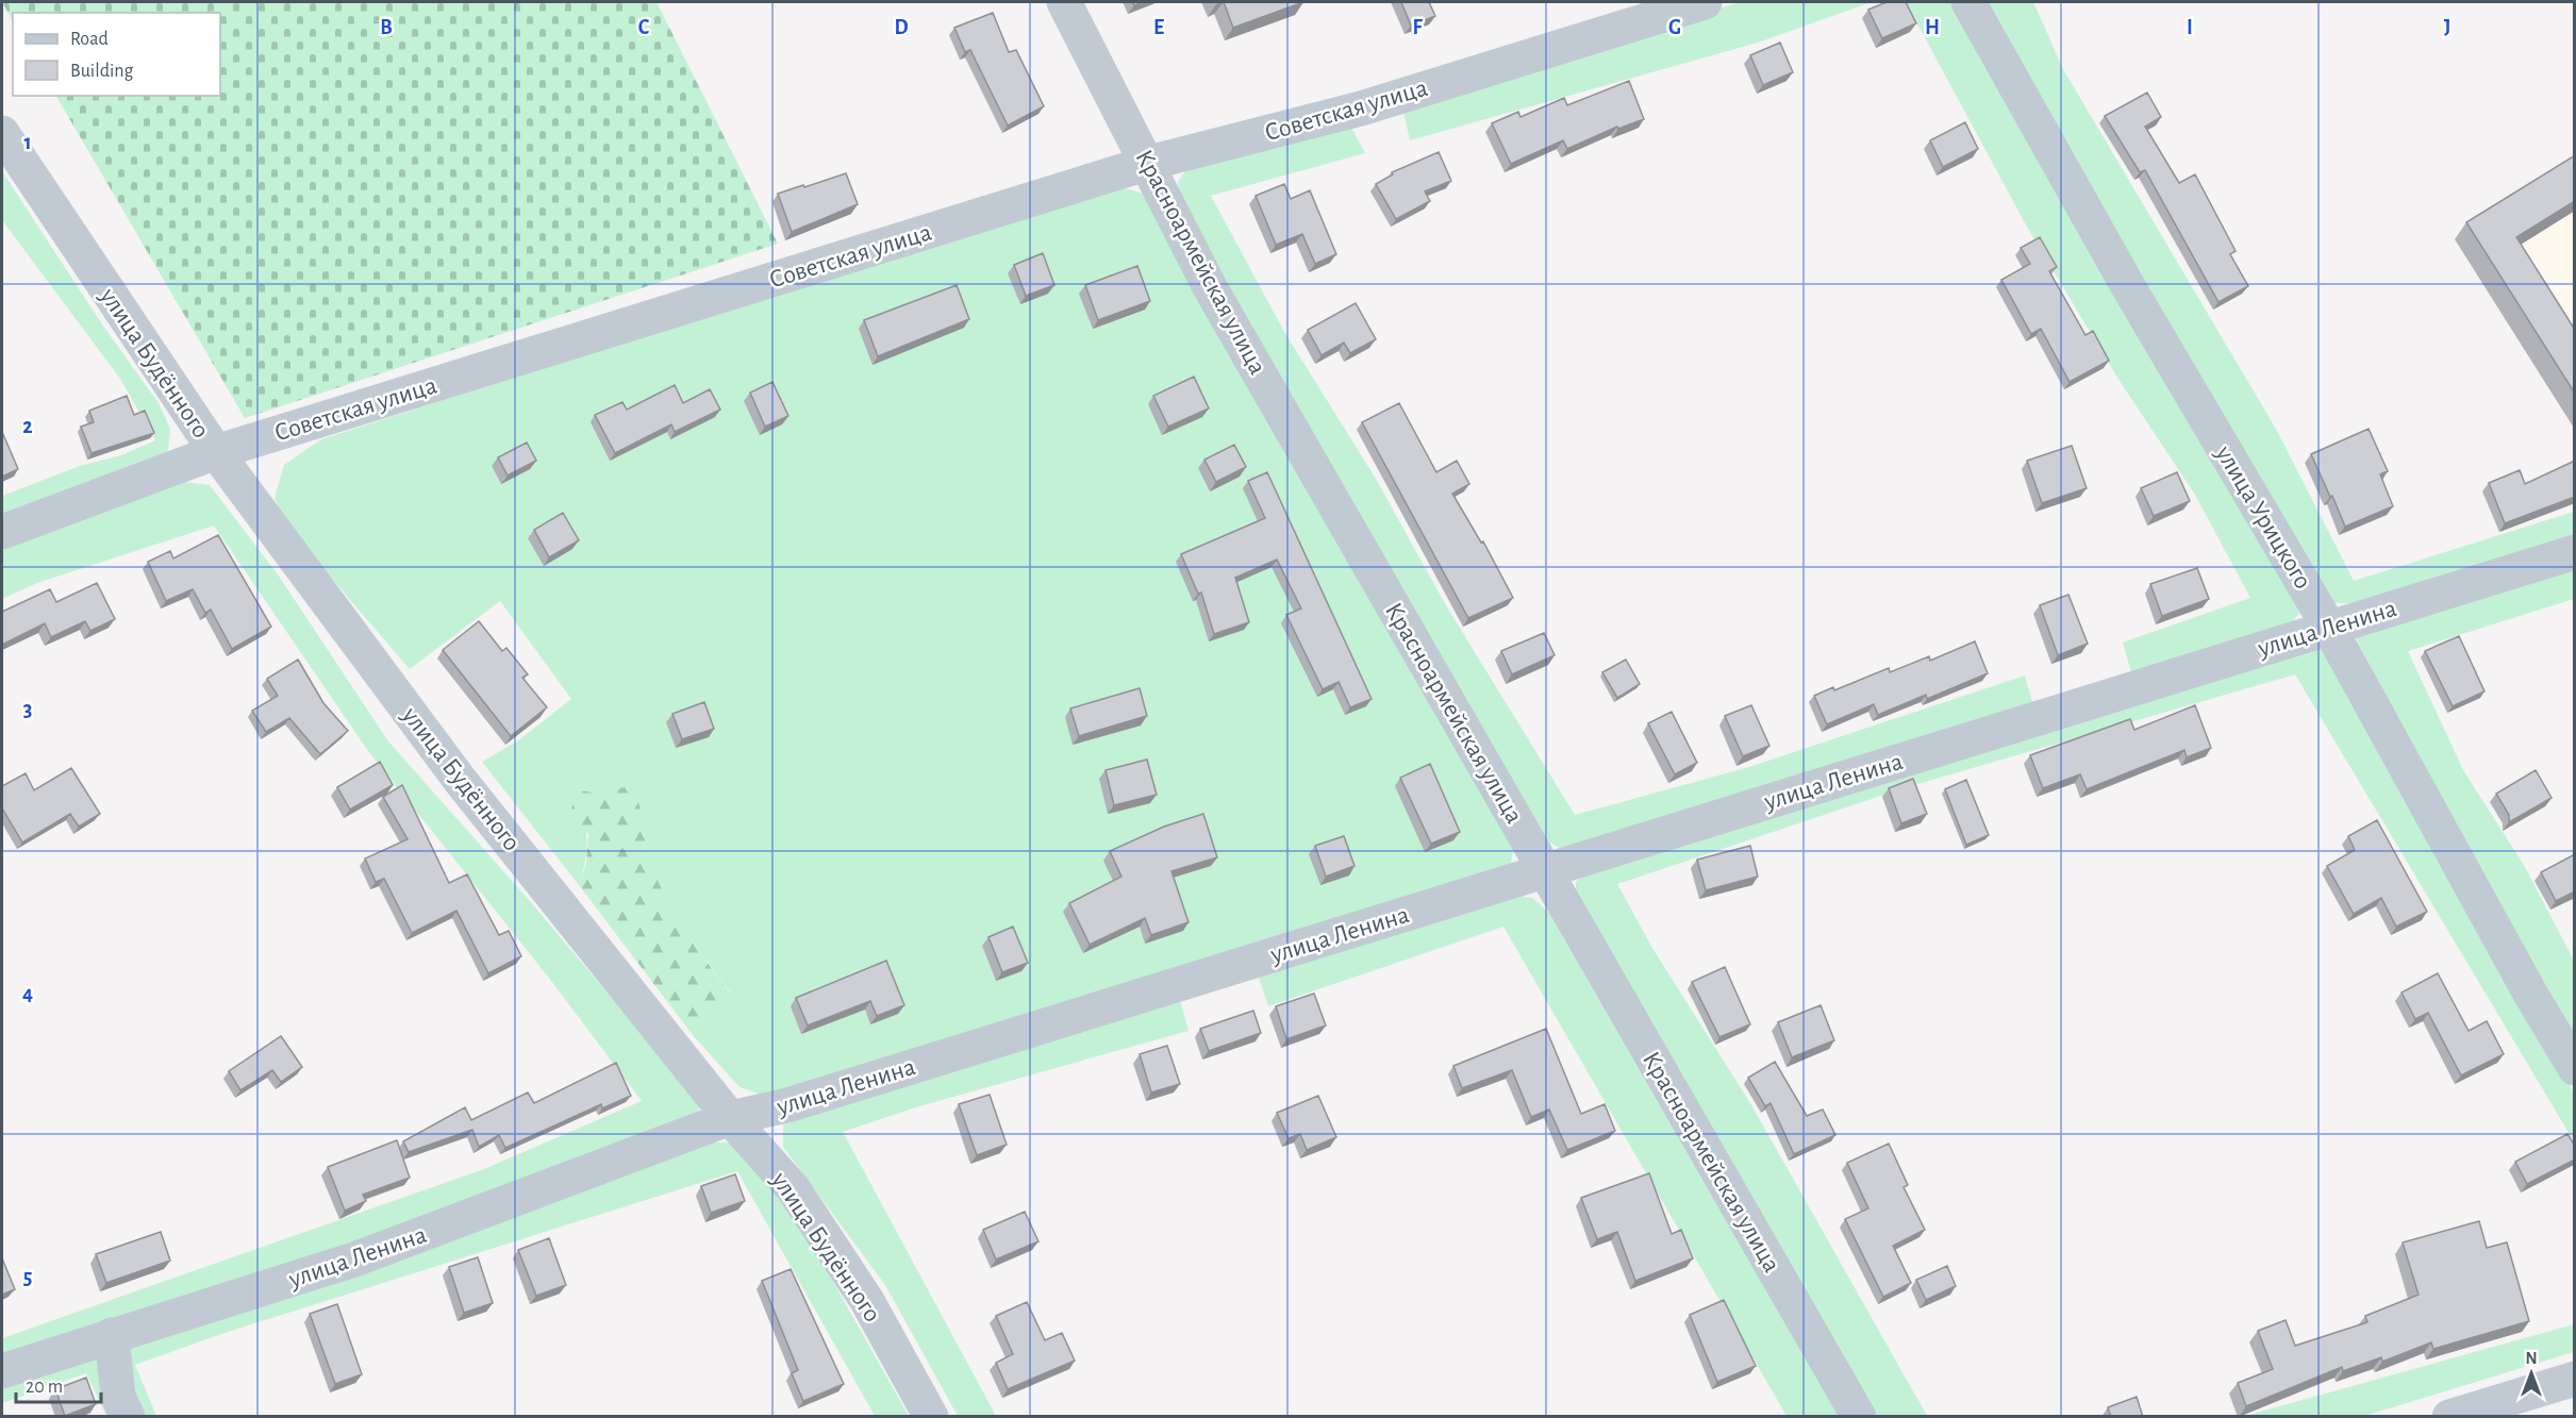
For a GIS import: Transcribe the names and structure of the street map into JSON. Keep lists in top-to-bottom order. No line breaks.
{"streets":{"street":["Советская улица","Красноармейская улица","улица Будённого","улица Урицкого","улица Ленина"]},"crossings":[["Советская улица","Красноармейская улица"],["Советская улица","улица Будённого"],["Красноармейская улица","улица Ленина"],["улица Будённого","улица Ленина"],["улица Урицкого","улица Ленина"]],"legend":["Road","Building"],"scale_bar":"20 m","north":"top","grid":{"columns":["B","C","D","E","F","G","H","I","J"],"rows":["1","2","3","4","5"]}}
